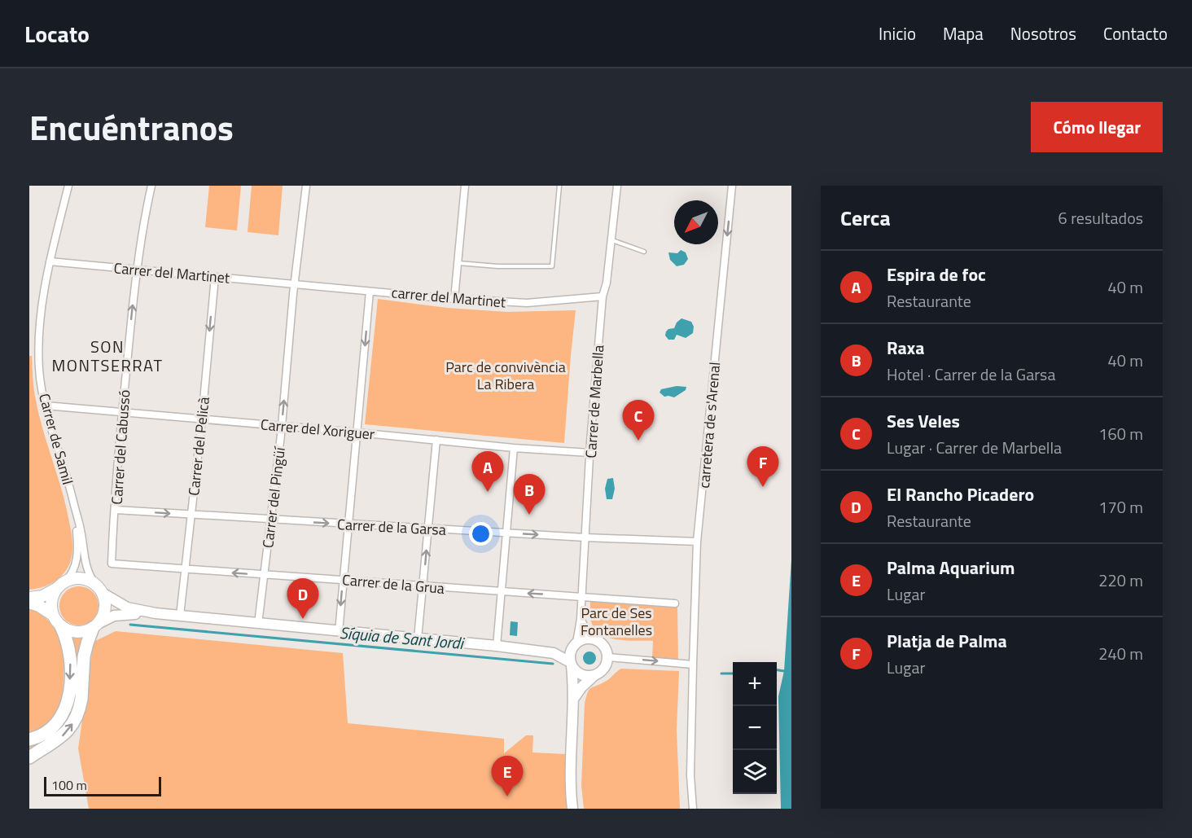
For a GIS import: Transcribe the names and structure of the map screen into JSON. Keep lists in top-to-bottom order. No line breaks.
{"streets":{"street":["Carrer del Martinet","carrer del Martinet","Carrer de Marbella","carretera de s'Arenal","Carrer del Xoriguer","Carrer de Samil","Carrer del Pelicà","Carrer del Cabussó","Carrer del Pingüí","Carrer de la Garsa","Carrer de la Grua"]},"crossings":[["Carrer del Martinet","carrer del Martinet"],["Carrer del Martinet","Carrer de Samil"],["Carrer del Martinet","Carrer del Pelicà"],["Carrer del Martinet","Carrer del Cabussó"],["Carrer del Martinet","Carrer del Pingüí"],["carrer del Martinet","Carrer de Marbella"],["carrer del Martinet","Carrer del Pingüí"],["Carrer de Marbella","Carrer del Xoriguer"],["Carrer de Marbella","Carrer de la Garsa"],["Carrer de Marbella","Carrer de la Grua"],["carretera de s'Arenal","Carrer de la Garsa"],["Carrer del Xoriguer","Carrer de Samil"],["Carrer del Xoriguer","Carrer del Pelicà"],["Carrer del Xoriguer","Carrer del Cabussó"],["Carrer del Xoriguer","Carrer del Pingüí"],["Carrer del Pelicà","Carrer de la Garsa"],["Carrer del Pelicà","Carrer de la Grua"],["Carrer del Cabussó","Carrer de la Garsa"],["Carrer del Cabussó","Carrer de la Grua"],["Carrer del Pingüí","Carrer de la Garsa"],["Carrer del Pingüí","Carrer de la Grua"]],"one_way":["carretera de s'Arenal","Carrer del Pelicà","Carrer del Cabussó","Carrer de la Garsa"],"districts":["SON MONTSERRAT"],"water":["Síquia de Sant Jordi"],"parks":["Parc de convivència La Ribera","Parc de Ses Fontanelles"],"scale_bar":"100 m","north":"bottom left","page":{"header":"Locato","nav":["Inicio","Mapa","Nosotros","Contacto"],"title":"Encuéntranos","buttons":"Cómo llegar","heading":["Cerca","6 resultados"],"list":[{"mark":"A","name":"Espira de foc","note":"Restaurante","value":"40 m"},{"mark":"B","name":"Raxa","note":"Hotel · Carrer de la Garsa","value":"40 m"},{"mark":"C","name":"Ses Veles","note":"Lugar · Carrer de Marbella","value":"160 m"},{"mark":"D","name":"El Rancho Picadero","note":"Restaurante","value":"170 m"},{"mark":"E","name":"Palma Aquarium","note":"Lugar","value":"220 m"},{"mark":"F","name":"Platja de Palma","note":"Lugar","value":"240 m"}],"pins":["C","F","A","B","D","E"],"map_buttons":["+","−"],"scale":"100 m"}}
